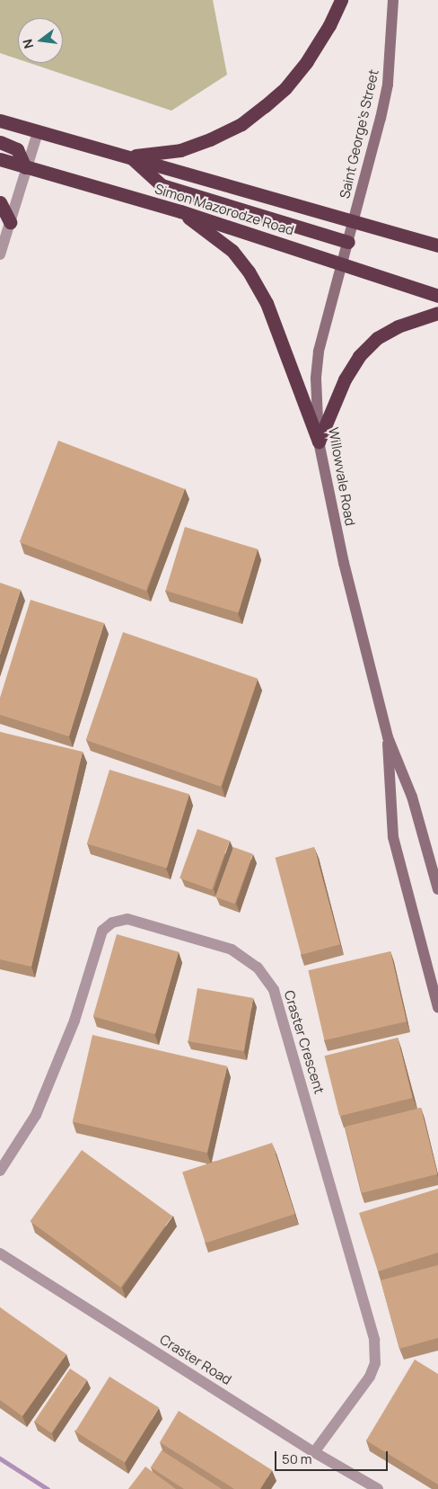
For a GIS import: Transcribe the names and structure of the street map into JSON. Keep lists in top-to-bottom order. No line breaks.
{"streets":{"highway":["Simon Mazorodze Road"],"main road":["Saint George's Street","Willowvale Road"],"street":["Craster Crescent","Craster Road"]},"crossings":[["Saint George's Street","Simon Mazorodze Road"],["Saint George's Street","Willowvale Road"],["Simon Mazorodze Road","Willowvale Road"],["Craster Crescent","Craster Road"]],"scale_bar":"50 m","north":"left"}
